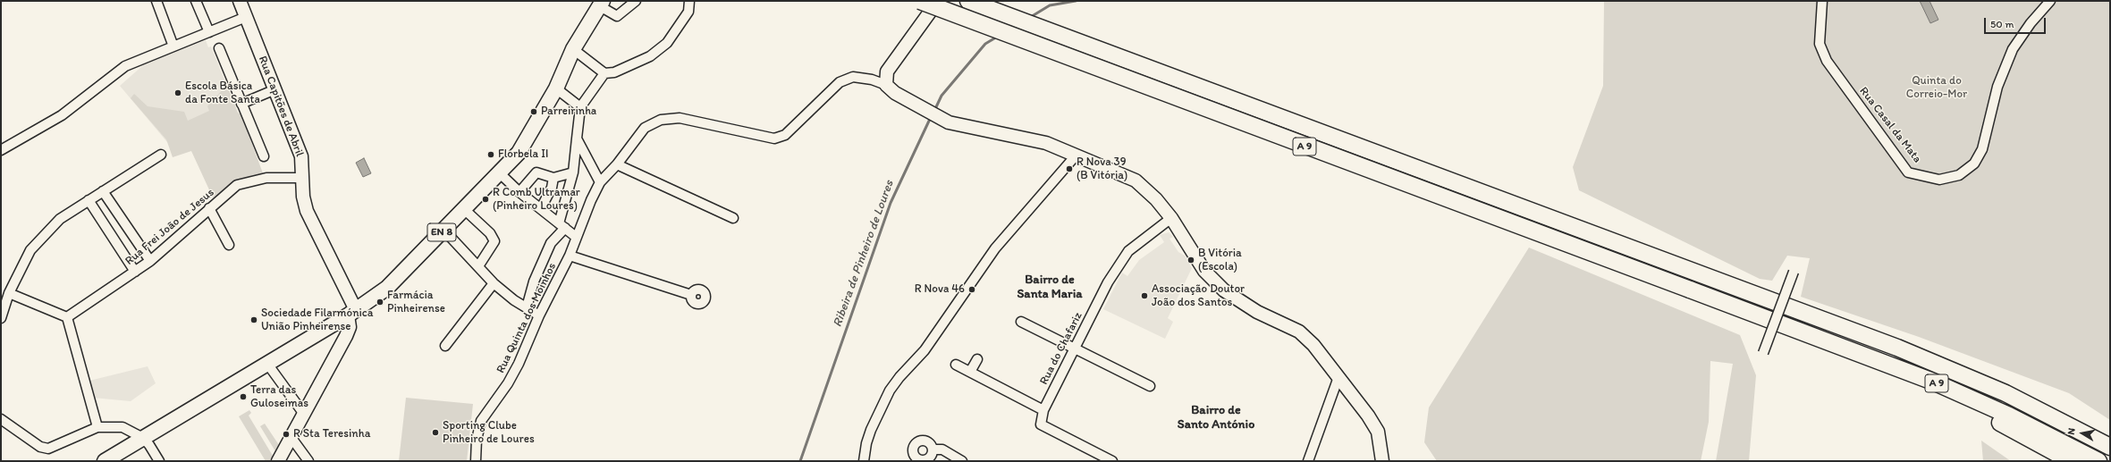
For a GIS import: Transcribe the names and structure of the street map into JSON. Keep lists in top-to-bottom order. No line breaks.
{"streets":{"highway":["A 9"],"main road":["EN 8"],"street":["Rua Capitões de Abril","Rua Casal da Mata","Rua Frei João de Jesus","Rua Quinta dos Moinhos","Rua do Chafariz"]},"crossings":[["Rua Capitões de Abril","Rua Frei João de Jesus"],["Rua Capitões de Abril","EN 8"]],"districts":["Bairro de Santa Maria","Bairro de Santo António"],"water":["Ribeira de Pinheiro de Loures"],"parks":["Quinta do Correio-Mor"],"places":["Escola Básica da Fonte Santa","Parreirinha","Florbela II","R Nova 39 (B Vitória)","R Comb Ultramar (Pinheiro Loures)","B Vitória (Escola)","R Nova 46","Associação Doutor João dos Santos","Farmácia Pinheirense","Sociedade Filarmónica União Pinheirense","Terra das Guloseimas","Sporting Clube Pinheiro de Loures","R Sta Teresinha"],"scale_bar":"50 m","north":"left"}
